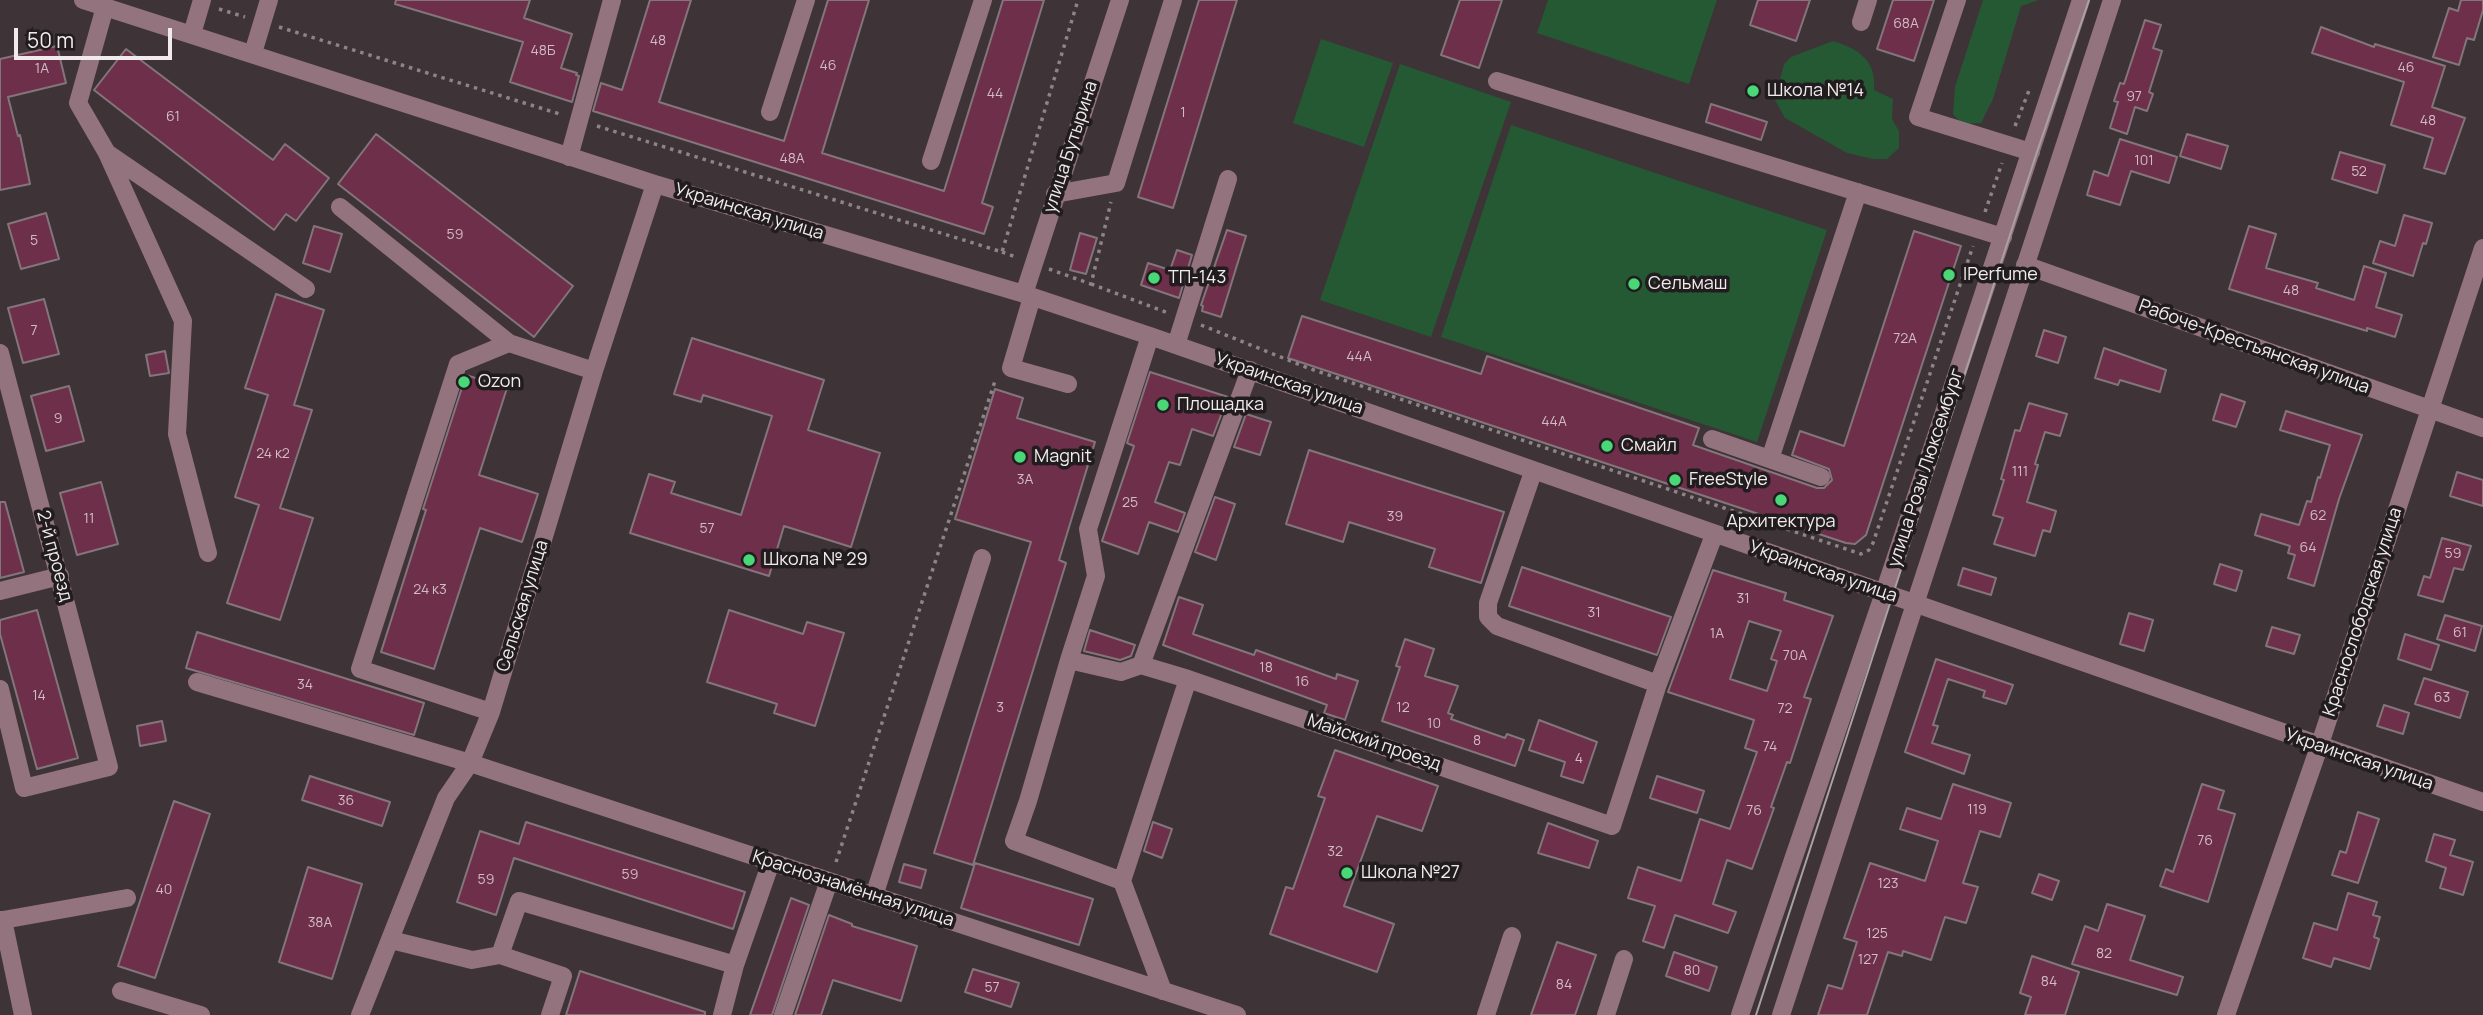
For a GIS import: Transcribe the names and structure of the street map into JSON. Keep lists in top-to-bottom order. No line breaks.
{"streets":{"street":["улица Бутырина","Украинская улица","Рабоче-Крестьянская улица","улица Розы Люксембург","2-й проезд","Сельская улица","Краснослободская улица","Майский проезд","Краснознамённая улица"]},"crossings":[["улица Бутырина","Украинская улица"],["Украинская улица","улица Розы Люксембург"],["Украинская улица","Сельская улица"],["Украинская улица","Краснослободская улица"],["Украинская улица","Майский проезд"],["Рабоче-Крестьянская улица","улица Розы Люксембург"],["Рабоче-Крестьянская улица","Краснослободская улица"],["Сельская улица","Краснознамённая улица"]],"places":["Школа №14","IPerfume","ТП-143","Сельмаш","Ozon","Площадка","Смайл","Magnit","FreeStyle","Архитектура","Школа № 29","Школа №27"],"house_numbers":["68А","48","48Б","46","46","1А","44","97","1","61","48","48А","101","52","59","5","48","7","72А","44А","9","44А","24 к2","111","3А","25","62","39","11","57","64","59","24 к3","31","31","61","1А","70А","18","16","34","14","63","3","12","72","10","8","74","4","36","119","76","76","32","59","59","123","40","38А","125","82","127","80","84","84","57"],"scale_bar":"50 m"}
